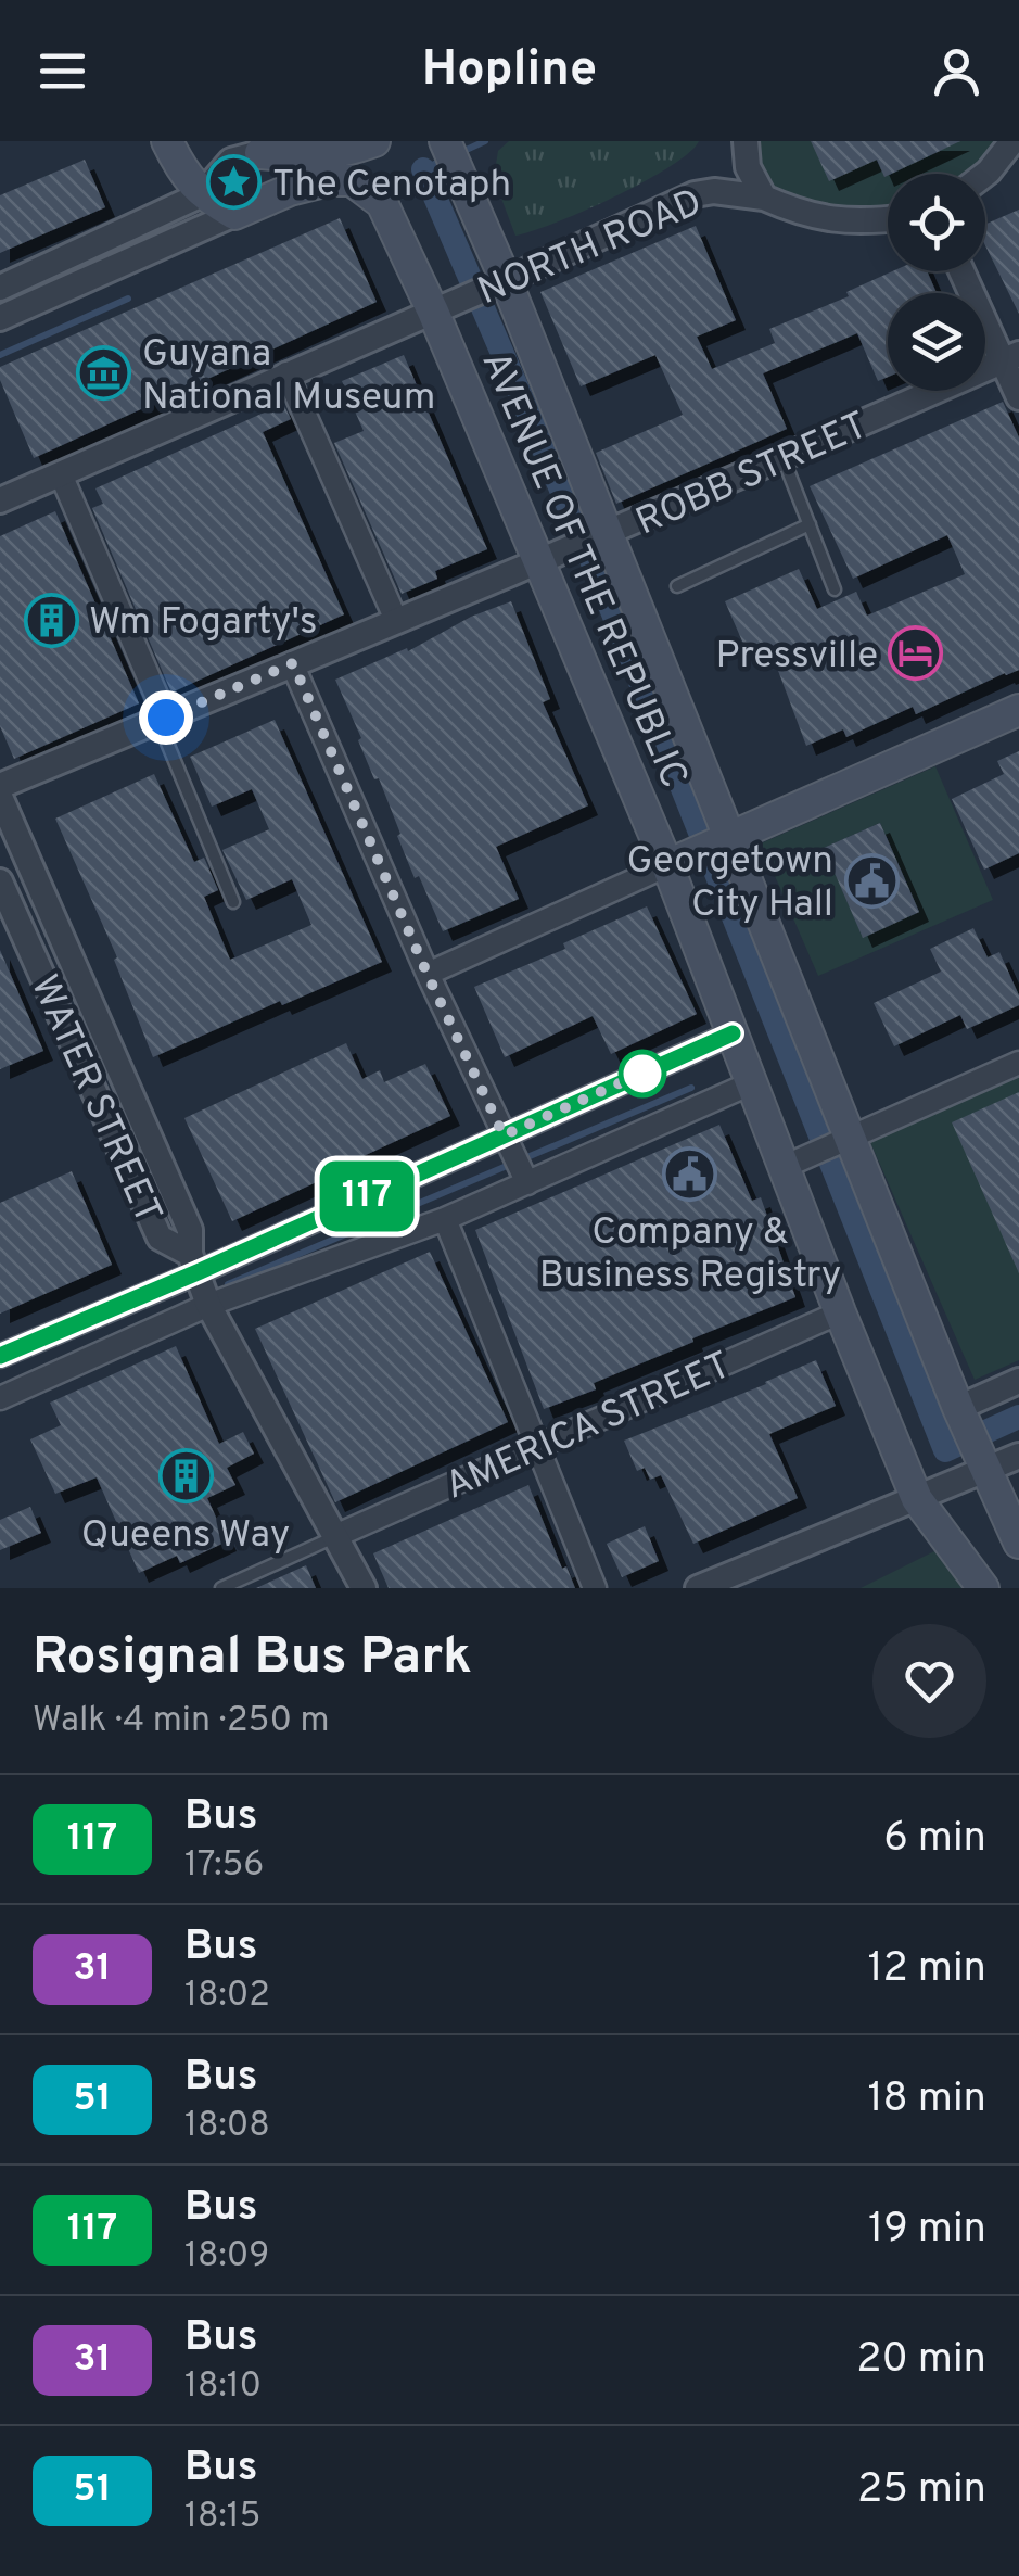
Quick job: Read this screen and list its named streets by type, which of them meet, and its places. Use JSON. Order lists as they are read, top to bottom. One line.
{"streets":{"main road":["AVENUE OF THE REPUBLIC"],"street":["NORTH ROAD","ROBB STREET","WATER STREET","AMERICA STREET"]},"crossings":[["NORTH ROAD","AVENUE OF THE REPUBLIC"],["ROBB STREET","AVENUE OF THE REPUBLIC"],["AVENUE OF THE REPUBLIC","AMERICA STREET"],["WATER STREET","AMERICA STREET"]],"places":{"place":["The Cenotaph"],"museum":["Guyana National Museum"],"building":["Wm Fogarty's","Queens Way"],"hotel":["Pressville"],"public building":["Georgetown City Hall","Company & Business Registry"]},"lines":["bus line 117"],"page":{"header":"Hopline","on_map":"117","heading":["Rosignal Bus Park","Walk · 4 min · 250 m"],"list":[{"mark":"117","name":"Bus","note":"17:56","value":"6 min"},{"mark":"31","name":"Bus","note":"18:02","value":"12 min"},{"mark":"51","name":"Bus","note":"18:08","value":"18 min"},{"mark":"117","name":"Bus","note":"18:09","value":"19 min"},{"mark":"31","name":"Bus","note":"18:10","value":"20 min"},{"mark":"51","name":"Bus","note":"18:15","value":"25 min"}]}}
